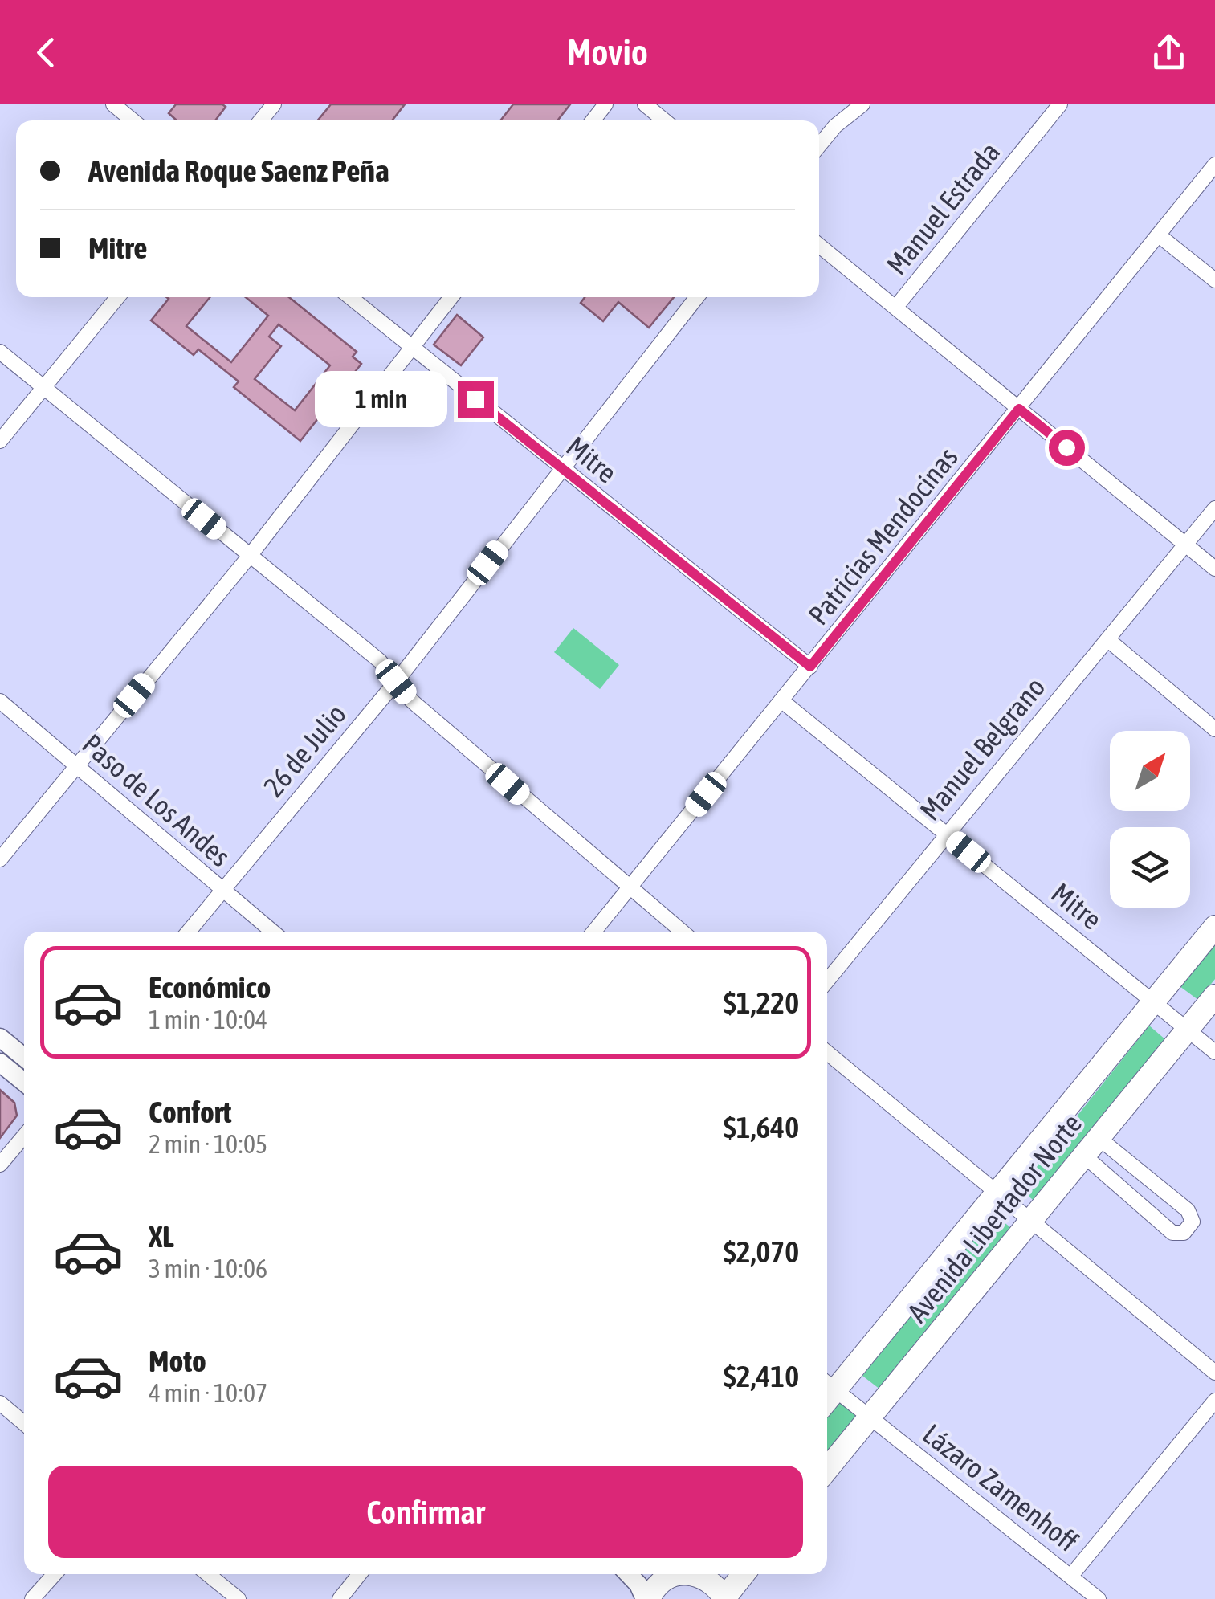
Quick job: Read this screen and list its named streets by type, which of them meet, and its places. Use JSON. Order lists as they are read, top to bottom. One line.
{"streets":{"highway":["Avenida Libertador Norte"],"street":["Manuel Estrada","Mitre","Patricias Mendocinas","Manuel Belgrano","26 de Julio","Paso de Los Andes","Lázaro Zamenhoff"]},"crossings":[["Mitre","Patricias Mendocinas"],["Mitre","Manuel Belgrano"],["Mitre","26 de Julio"],["Mitre","Avenida Libertador Norte"],["26 de Julio","Paso de Los Andes"],["Avenida Libertador Norte","Lázaro Zamenhoff"]],"north":"top right","page":{"header":"Movio","banner":["Avenida Roque Saenz Peña","Mitre"],"bubble":"1 min","list":[{"name":"Económico","note":"1 min · 10:04","value":"$1,220"},{"name":"Confort","note":"2 min · 10:05","value":"$1,640"},{"name":"XL","note":"3 min · 10:06","value":"$2,070"},{"name":"Moto","note":"4 min · 10:07","value":"$2,410"}],"buttons":"Confirmar"}}
